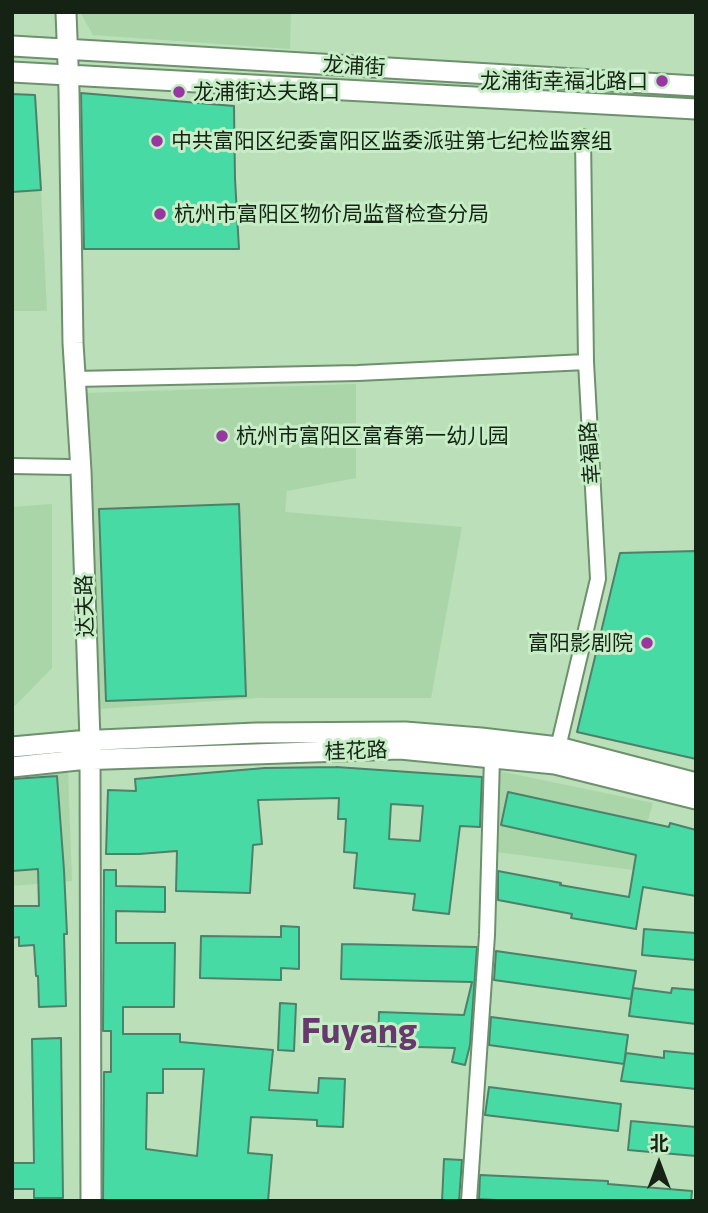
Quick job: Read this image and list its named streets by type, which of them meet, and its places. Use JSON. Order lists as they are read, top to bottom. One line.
{"streets":{"main road":["龙浦街","达夫路","桂花路"],"street":["幸福路"]},"crossings":[["龙浦街","达夫路"],["幸福路","桂花路"],["达夫路","桂花路"]],"districts":["Fuyang"],"places":["龙浦街幸福北路口","龙浦街达夫路口","中共富阳区纪委富阳区监委派驻第七纪检监察组","杭州市富阳区物价局监督检查分局","杭州市富阳区富春第一幼儿园","富阳影剧院"],"north":"top"}
